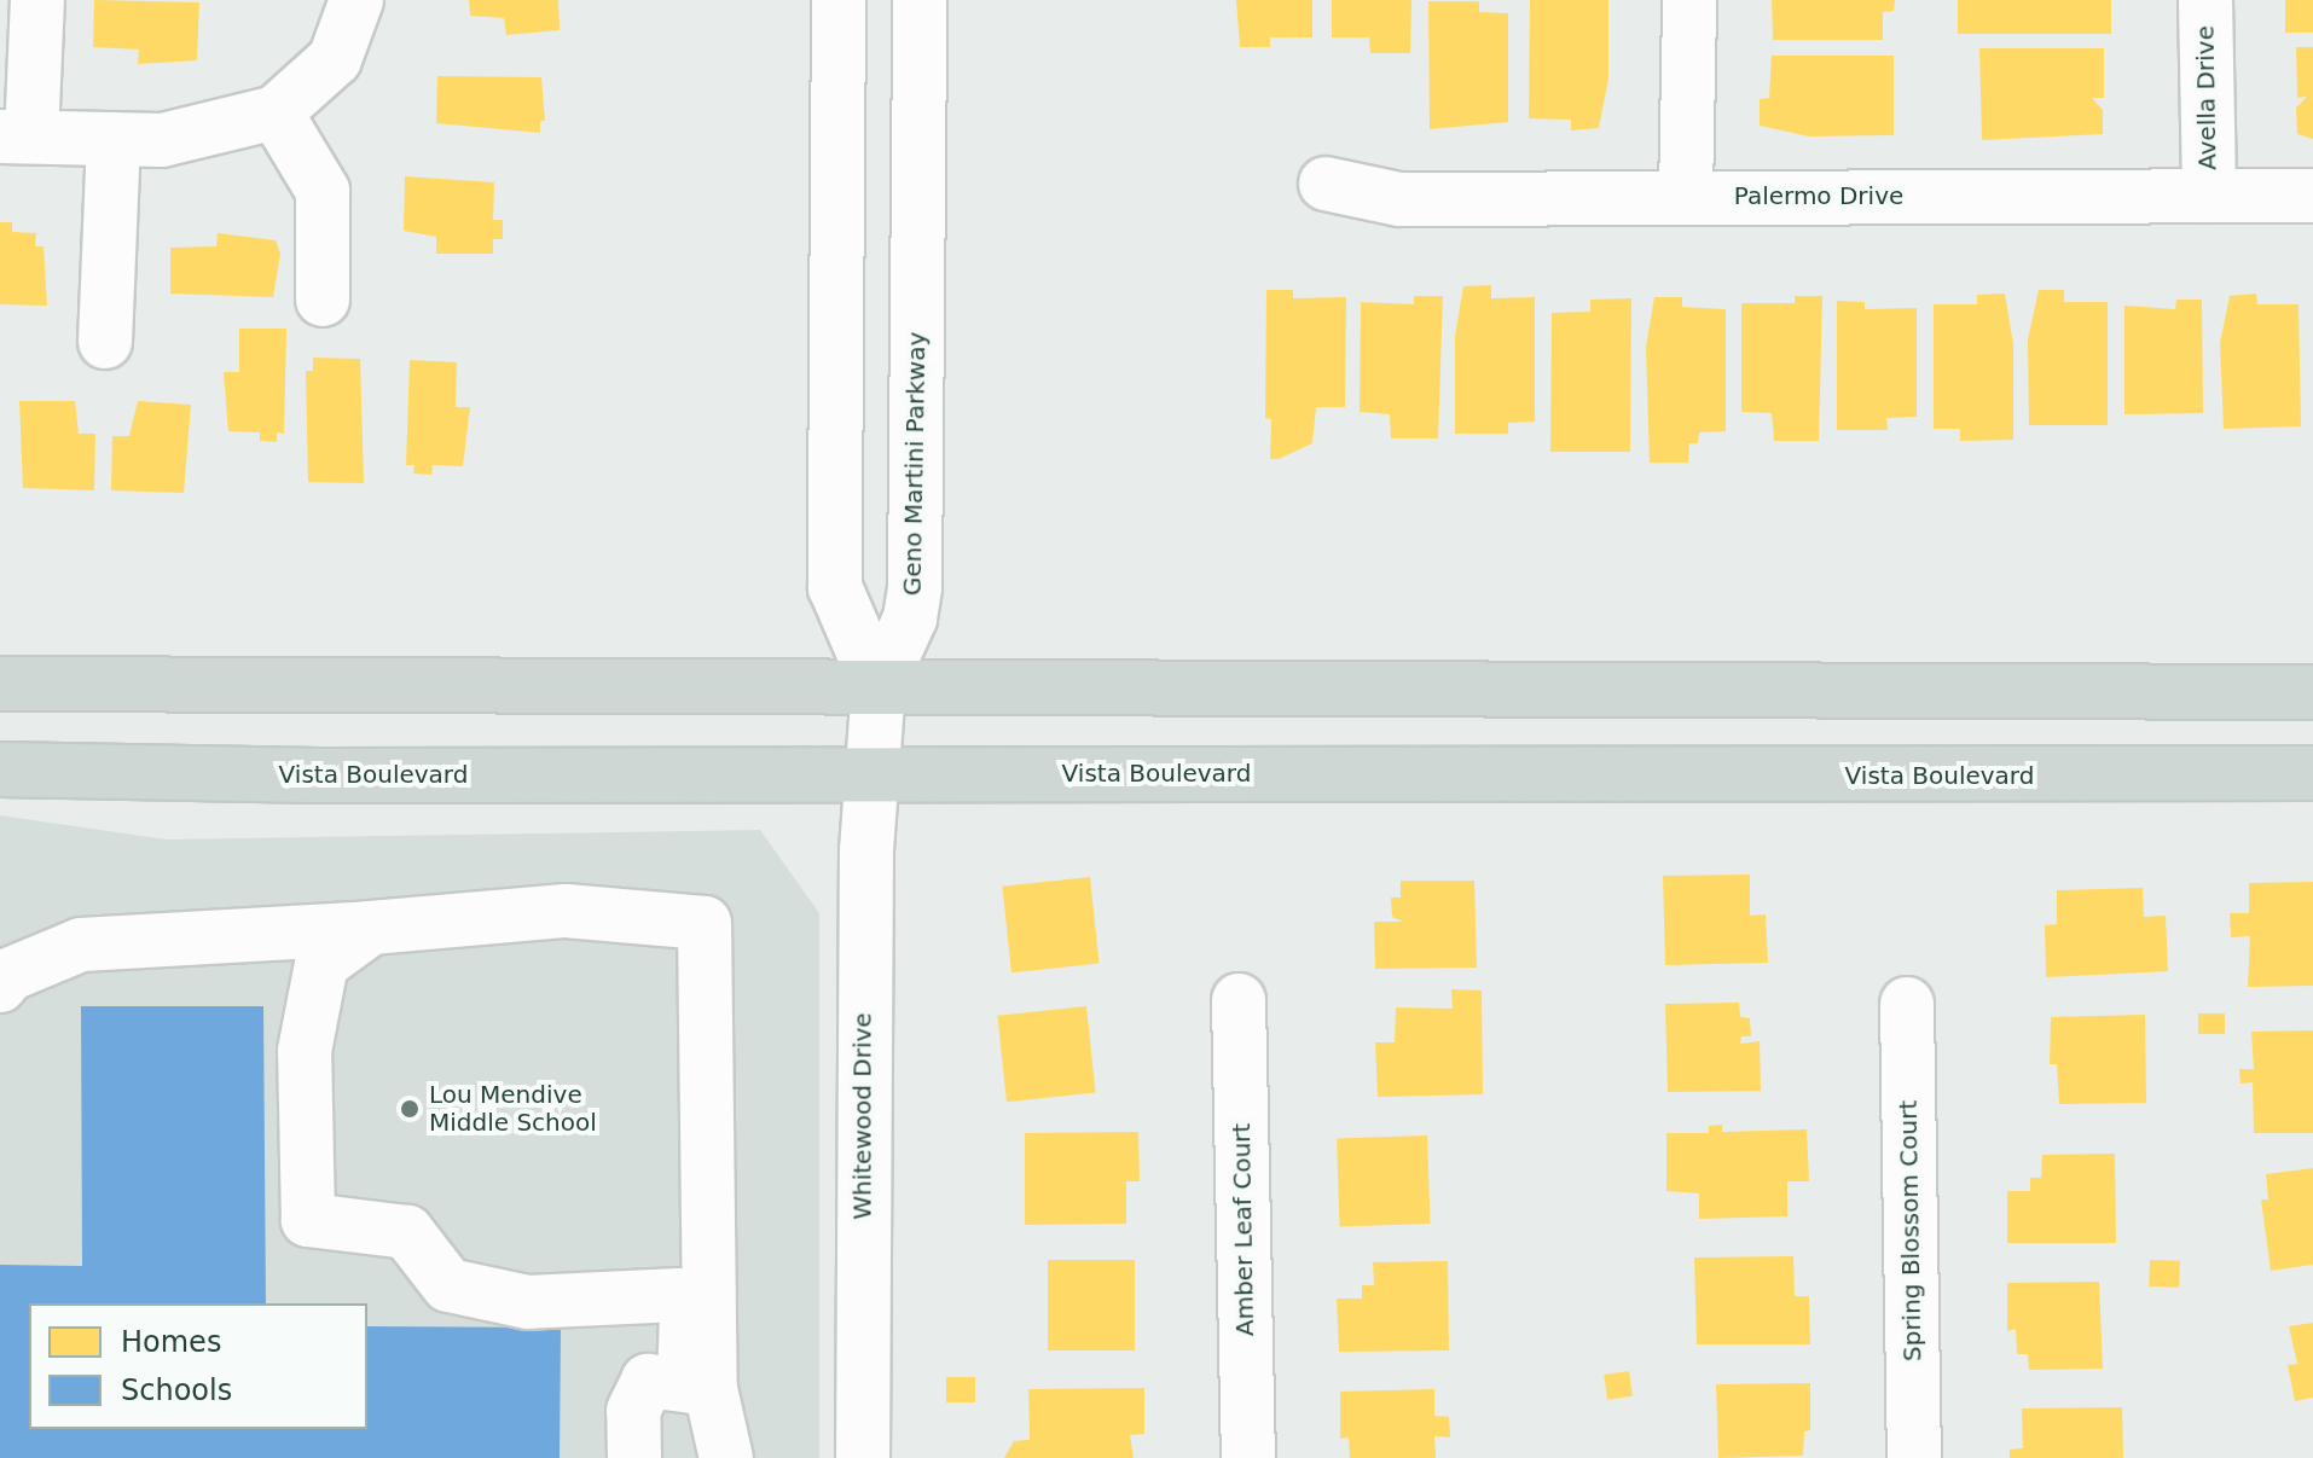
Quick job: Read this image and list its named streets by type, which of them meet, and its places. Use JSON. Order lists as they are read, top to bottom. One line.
{"streets":{"main road":["Vista Boulevard"],"street":["Avella Drive","Palermo Drive","Geno Martini Parkway","Whitewood Drive","Amber Leaf Court","Spring Blossom Court"]},"crossings":[["Avella Drive","Palermo Drive"],["Geno Martini Parkway","Whitewood Drive"],["Vista Boulevard","Whitewood Drive"]],"places":["Lou Mendive Middle School"],"legend":["Homes","Schools"]}
